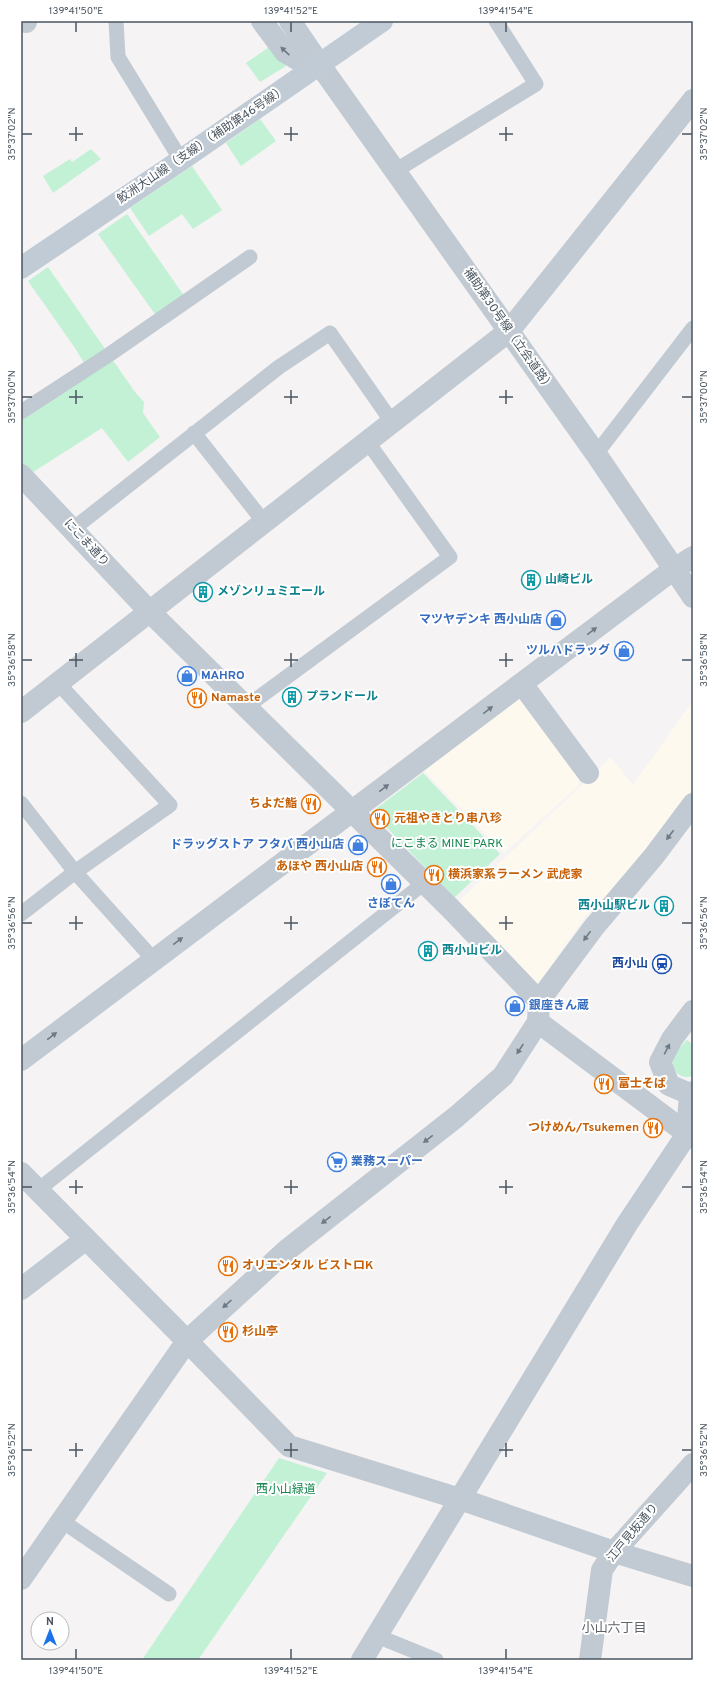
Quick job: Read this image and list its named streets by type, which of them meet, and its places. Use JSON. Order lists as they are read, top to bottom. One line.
{"streets":{"main road":["鮫洲大山線（支線）（補助第46号線）"],"street":["補助第30号線（立会道路）","にこま通り","江戸見坂通り"]},"crossings":[["鮫洲大山線（支線）（補助第46号線）","補助第30号線（立会道路）"]],"districts":["小山六丁目"],"parks":["にこまる MINE PARK","西小山緑道"],"places":{"building":["山崎ビル","メゾンリュミエール","プランドール","西小山駅ビル","西小山ビル"],"shop":["マツヤデンキ 西小山店","ツルハドラッグ","MAHRO","ドラッグストア フタバ 西小山店","さぼてん","銀座きん蔵"],"restaurant":["Namaste","ちよだ鮨","元祖やきとり串八珍","あほや 西小山店","横浜家系ラーメン 武虎家","富士そば","つけめん/Tsukemen","オリエンタル ビストロK","杉山亭"],"station":["西小山"],"supermarket":["業務スーパー"]},"north":"top","coordinates":["139°41'50\"E","139°41'52\"E","139°41'54\"E","35°37'02\"N","35°37'00\"N","35°36'58\"N","35°36'56\"N","35°36'54\"N","35°36'52\"N"]}
